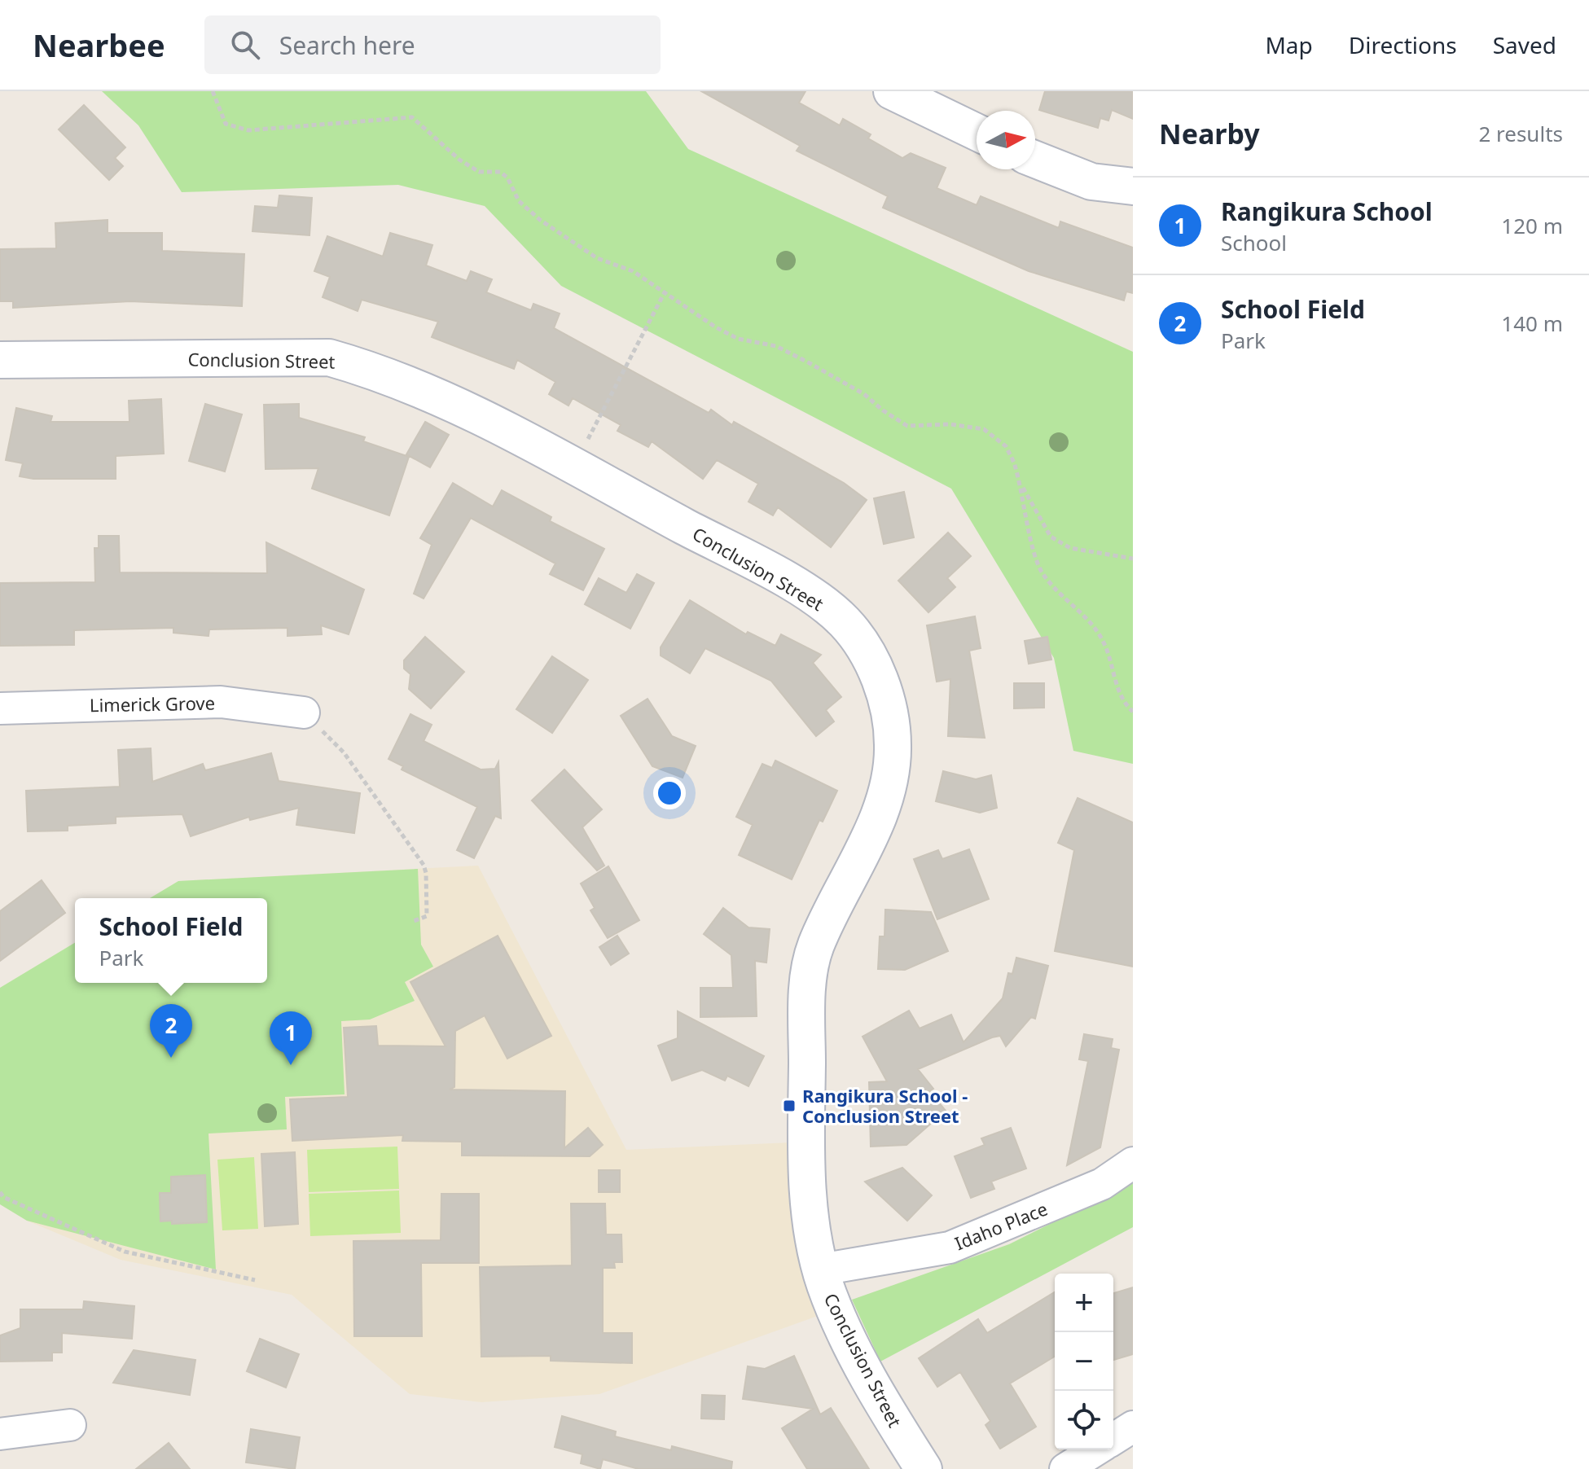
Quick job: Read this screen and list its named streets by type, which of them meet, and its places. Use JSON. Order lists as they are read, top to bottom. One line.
{"streets":{"street":["Conclusion Street","Limerick Grove","Idaho Place"]},"crossings":[["Conclusion Street","Idaho Place"]],"places":{"transit":["Rangikura School - Conclusion Street"]},"north":"right","page":{"header":"Nearbee","search":"Search here","nav":["Map","Directions","Saved"],"heading":["Nearby","2 results"],"list":[{"mark":"1","name":"Rangikura School","note":"School","value":"120 m"},{"mark":"2","name":"School Field","note":"Park","value":"140 m"}],"popup":["School Field","Park"],"pins":["2","1"],"map_buttons":["+","−"]}}
